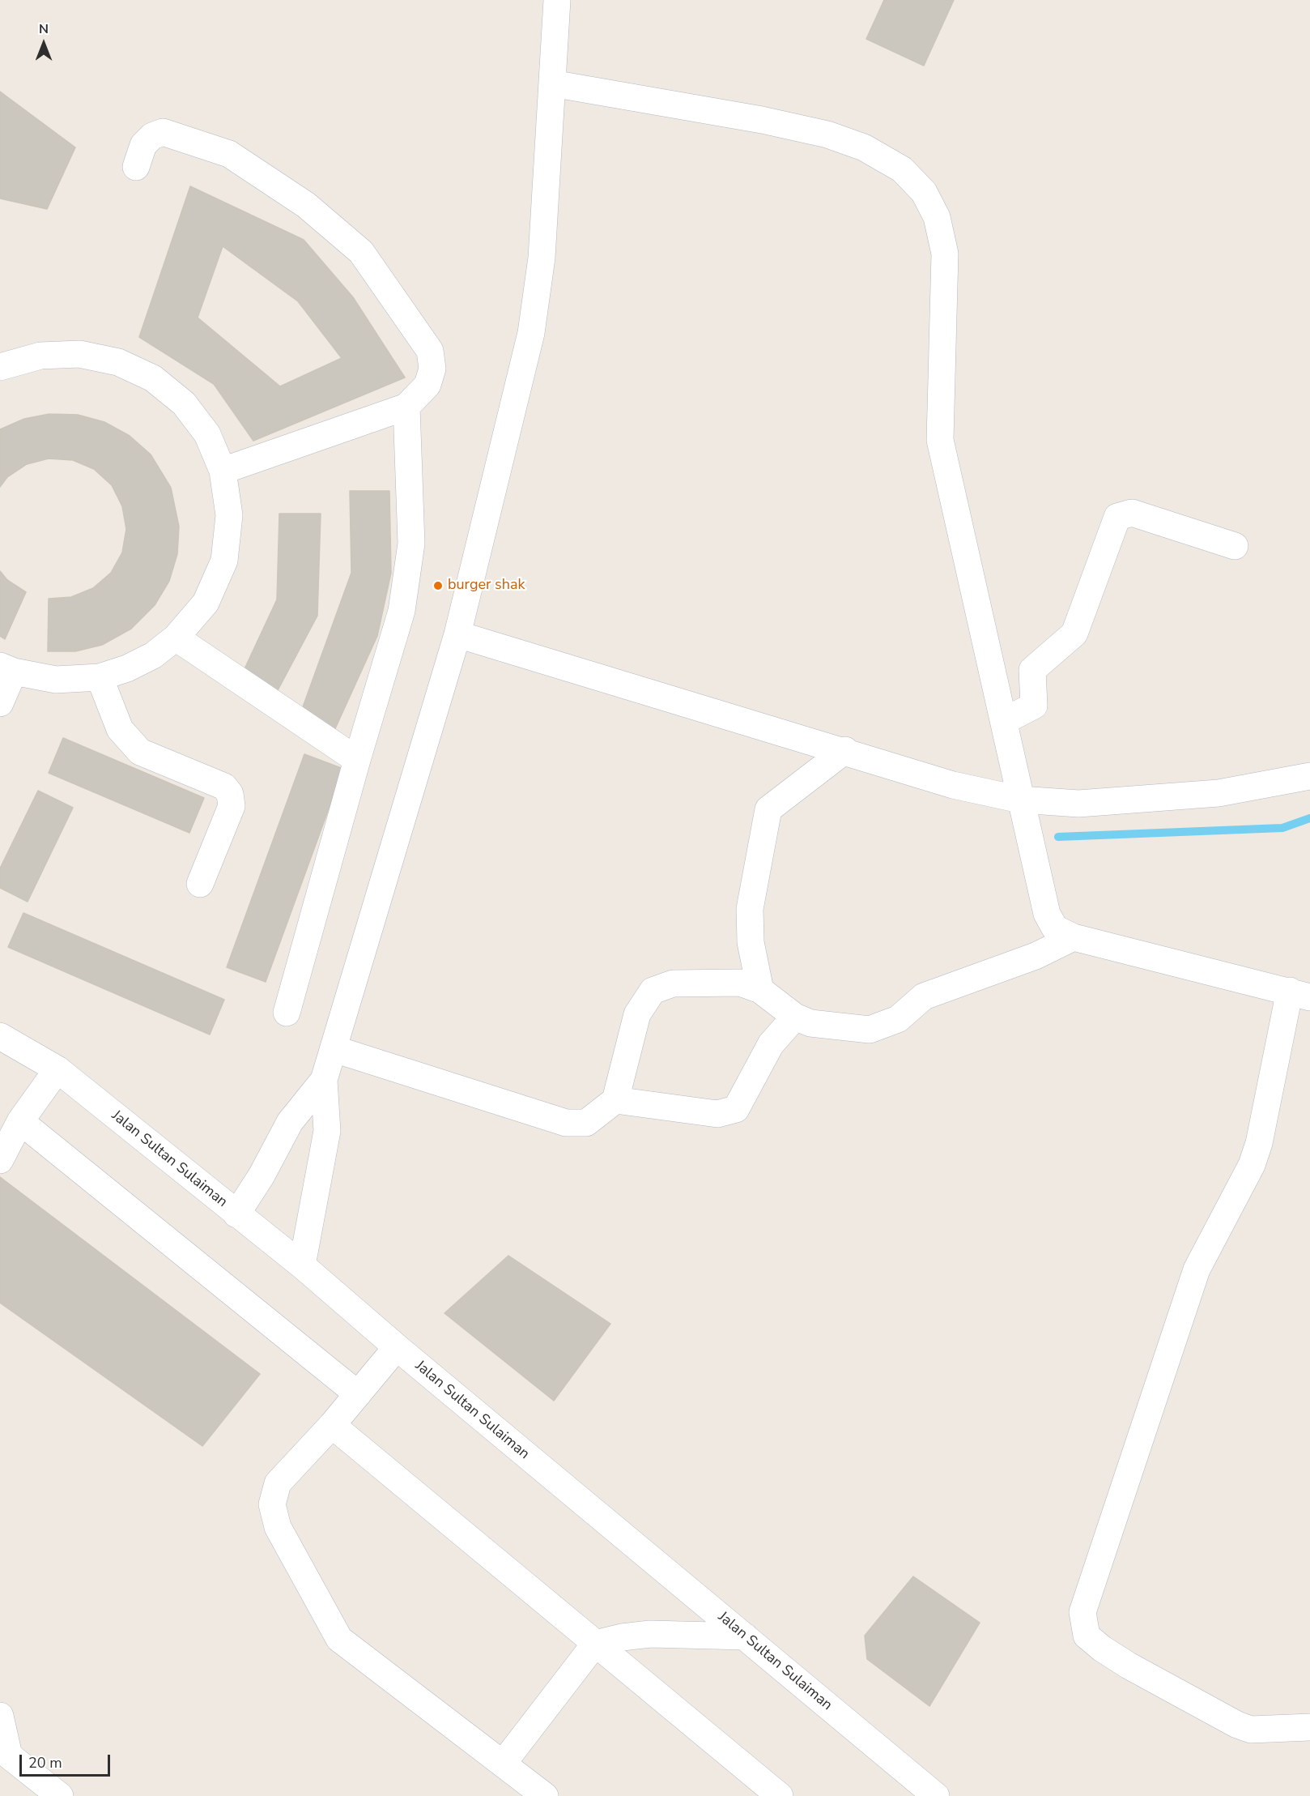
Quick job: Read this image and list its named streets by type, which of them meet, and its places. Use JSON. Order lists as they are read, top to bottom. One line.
{"streets":{"street":["Jalan Sultan Sulaiman"]},"places":["burger shak"],"scale_bar":"20 m","north":"top"}
